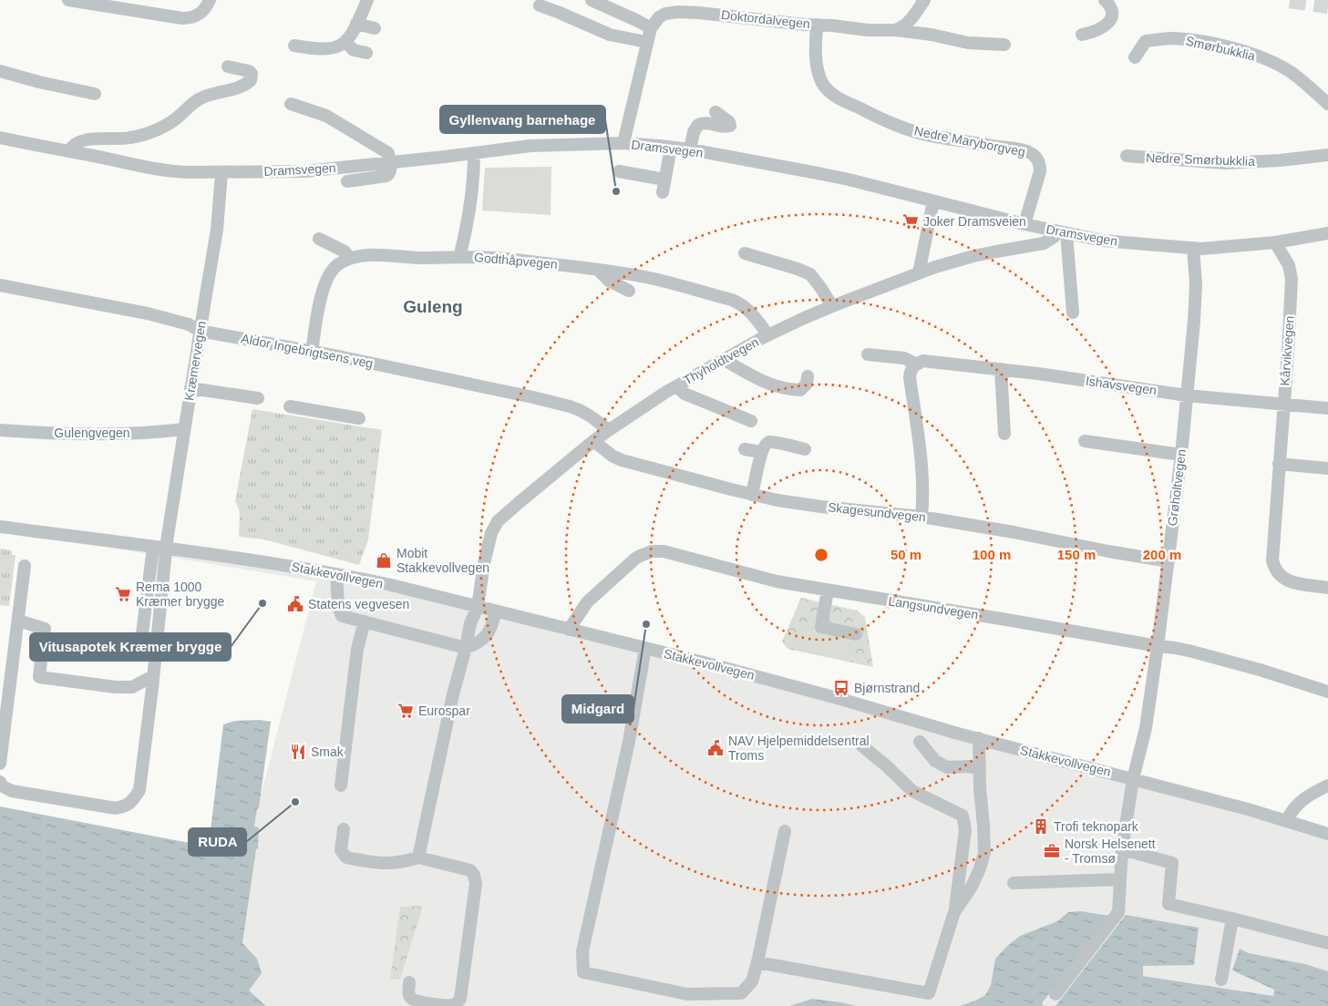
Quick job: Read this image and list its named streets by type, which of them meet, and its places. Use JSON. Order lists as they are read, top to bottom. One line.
{"streets":{"street":["Doktordalvegen","Smørbukklia","Nedre Maryborgveg","Dramsvegen","Nedre Smørbukklia","Godthåpvegen","Aldor Ingebrigtsens veg","Kårvikvegen","Kræmervegen","Thyholdtvegen","Ishavsvegen","Gulengvegen","Grøholtvegen","Skagesundvegen","Stakkevollvegen","Langsundvegen"]},"crossings":[["Doktordalvegen","Nedre Maryborgveg"],["Nedre Maryborgveg","Dramsvegen"],["Dramsvegen","Kårvikvegen"],["Dramsvegen","Kræmervegen"],["Dramsvegen","Thyholdtvegen"],["Dramsvegen","Grøholtvegen"],["Godthåpvegen","Aldor Ingebrigtsens veg"],["Godthåpvegen","Thyholdtvegen"],["Aldor Ingebrigtsens veg","Kræmervegen"],["Aldor Ingebrigtsens veg","Thyholdtvegen"],["Kårvikvegen","Ishavsvegen"],["Kræmervegen","Gulengvegen"],["Kræmervegen","Stakkevollvegen"],["Thyholdtvegen","Skagesundvegen"],["Thyholdtvegen","Stakkevollvegen"],["Ishavsvegen","Grøholtvegen"],["Grøholtvegen","Skagesundvegen"],["Grøholtvegen","Stakkevollvegen"],["Grøholtvegen","Langsundvegen"],["Stakkevollvegen","Langsundvegen"]],"districts":["Guleng"],"places":{"other":["Gyllenvang barnehage","Vitusapotek Kræmer brygge","Midgard","RUDA"],"supermarket":["Joker Dramsveien","Rema 1000 Kræmer brygge","Eurospar"],"shop":["Mobit Stakkevollvegen"],"public building":["Statens vegvesen","NAV Hjelpemiddelsentral Troms"],"bus stop":["Bjørnstrand"],"restaurant":["Smak"],"building":["Trofi teknopark"],"office":["Norsk Helsenett - Tromsø"]},"rings":["50 m","100 m","150 m","200 m"]}
